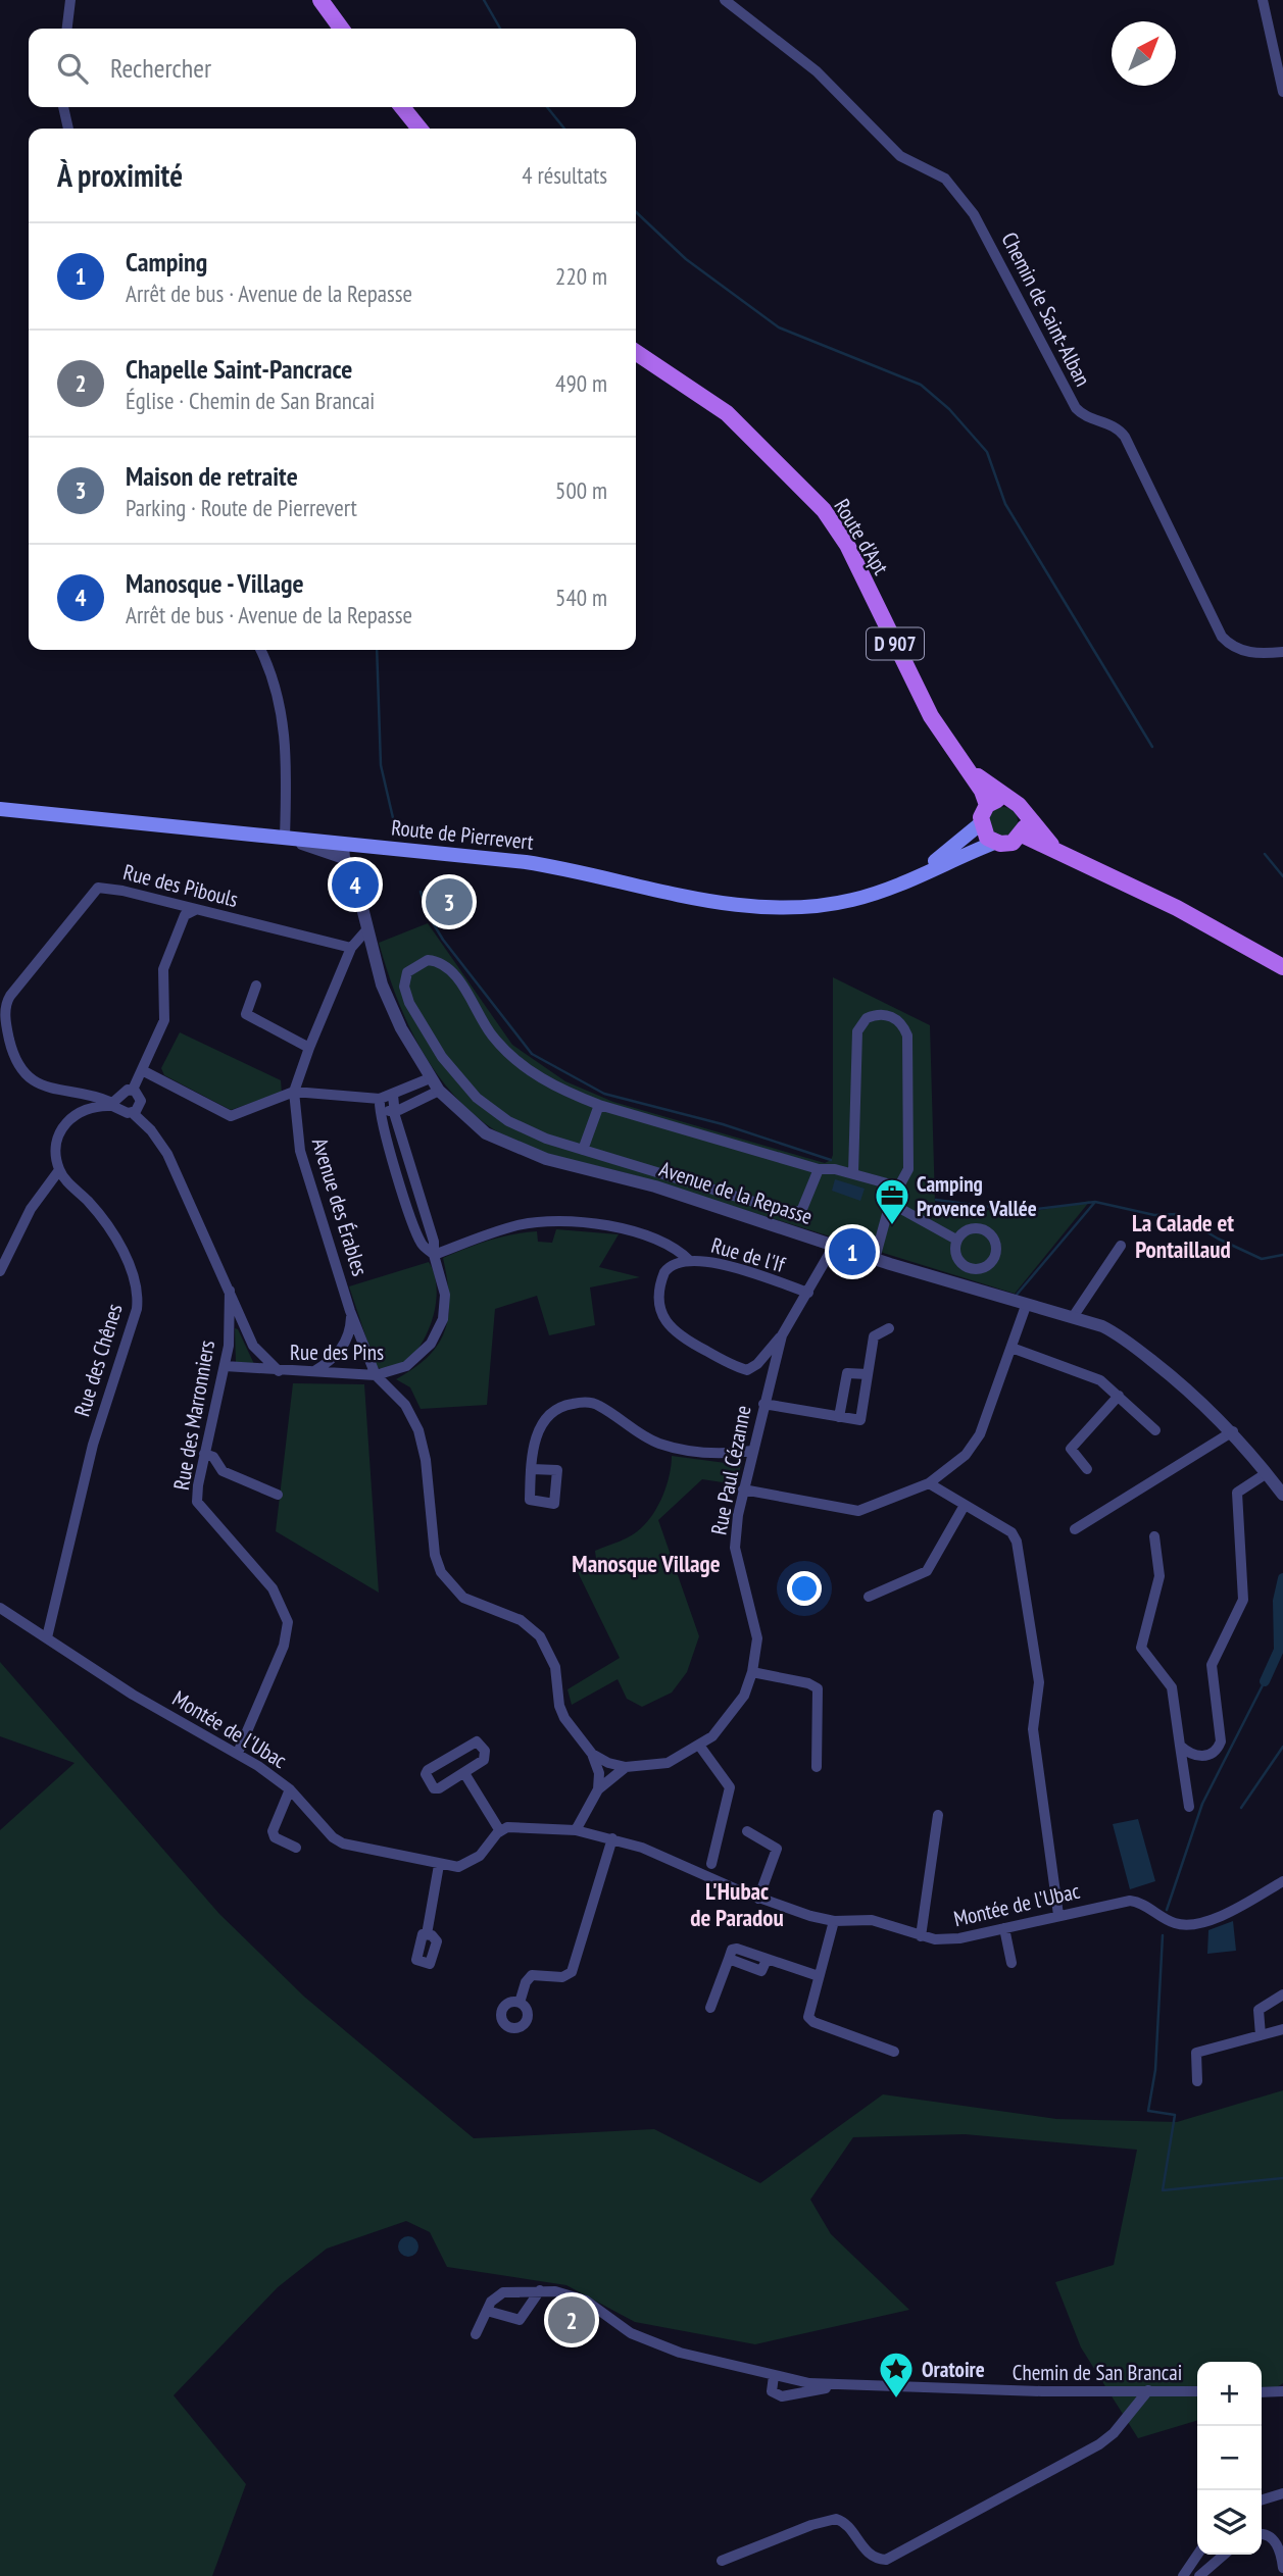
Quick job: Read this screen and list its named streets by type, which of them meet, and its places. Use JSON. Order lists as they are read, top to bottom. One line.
{"streets":{"main road":["Route d'Apt","D 907","Route de Pierrevert"],"street":["Chemin de Saint-Alban","Rue des Pibouls","Avenue de la Repasse","Avenue des Érables","Rue de l'If","Rue des Pins","Rue des Chênes","Rue des Marronniers","Rue Paul Cézanne","Montée de l'Ubac","Chemin de San Brancai"]},"crossings":[["Route d'Apt","Route de Pierrevert"],["Route de Pierrevert","Avenue de la Repasse"],["Rue des Pibouls","Avenue des Érables"],["Avenue de la Repasse","Avenue des Érables"],["Avenue de la Repasse","Rue Paul Cézanne"],["Avenue des Érables","Rue des Pins"],["Rue de l'If","Rue Paul Cézanne"],["Rue des Pins","Rue des Marronniers"],["Rue des Chênes","Montée de l'Ubac"],["Rue des Marronniers","Montée de l'Ubac"]],"districts":["La Calade et Pontaillaud","Manosque Village","L'Hubac de Paradou"],"places":{"office":["Camping Provence Vallée"],"place":["Oratoire"]},"north":"top right","page":{"search":"Rechercher","heading":["À proximité","4 résultats"],"list":[{"mark":"1","name":"Camping","note":"Arrêt de bus · Avenue de la Repasse","value":"220 m"},{"mark":"2","name":"Chapelle Saint-Pancrace","note":"Église · Chemin de San Brancai","value":"490 m"},{"mark":"3","name":"Maison de retraite","note":"Parking · Route de Pierrevert","value":"500 m"},{"mark":"4","name":"Manosque - Village","note":"Arrêt de bus · Avenue de la Repasse","value":"540 m"}],"pins":["4","3","1","2"],"map_buttons":["+","−"]}}
